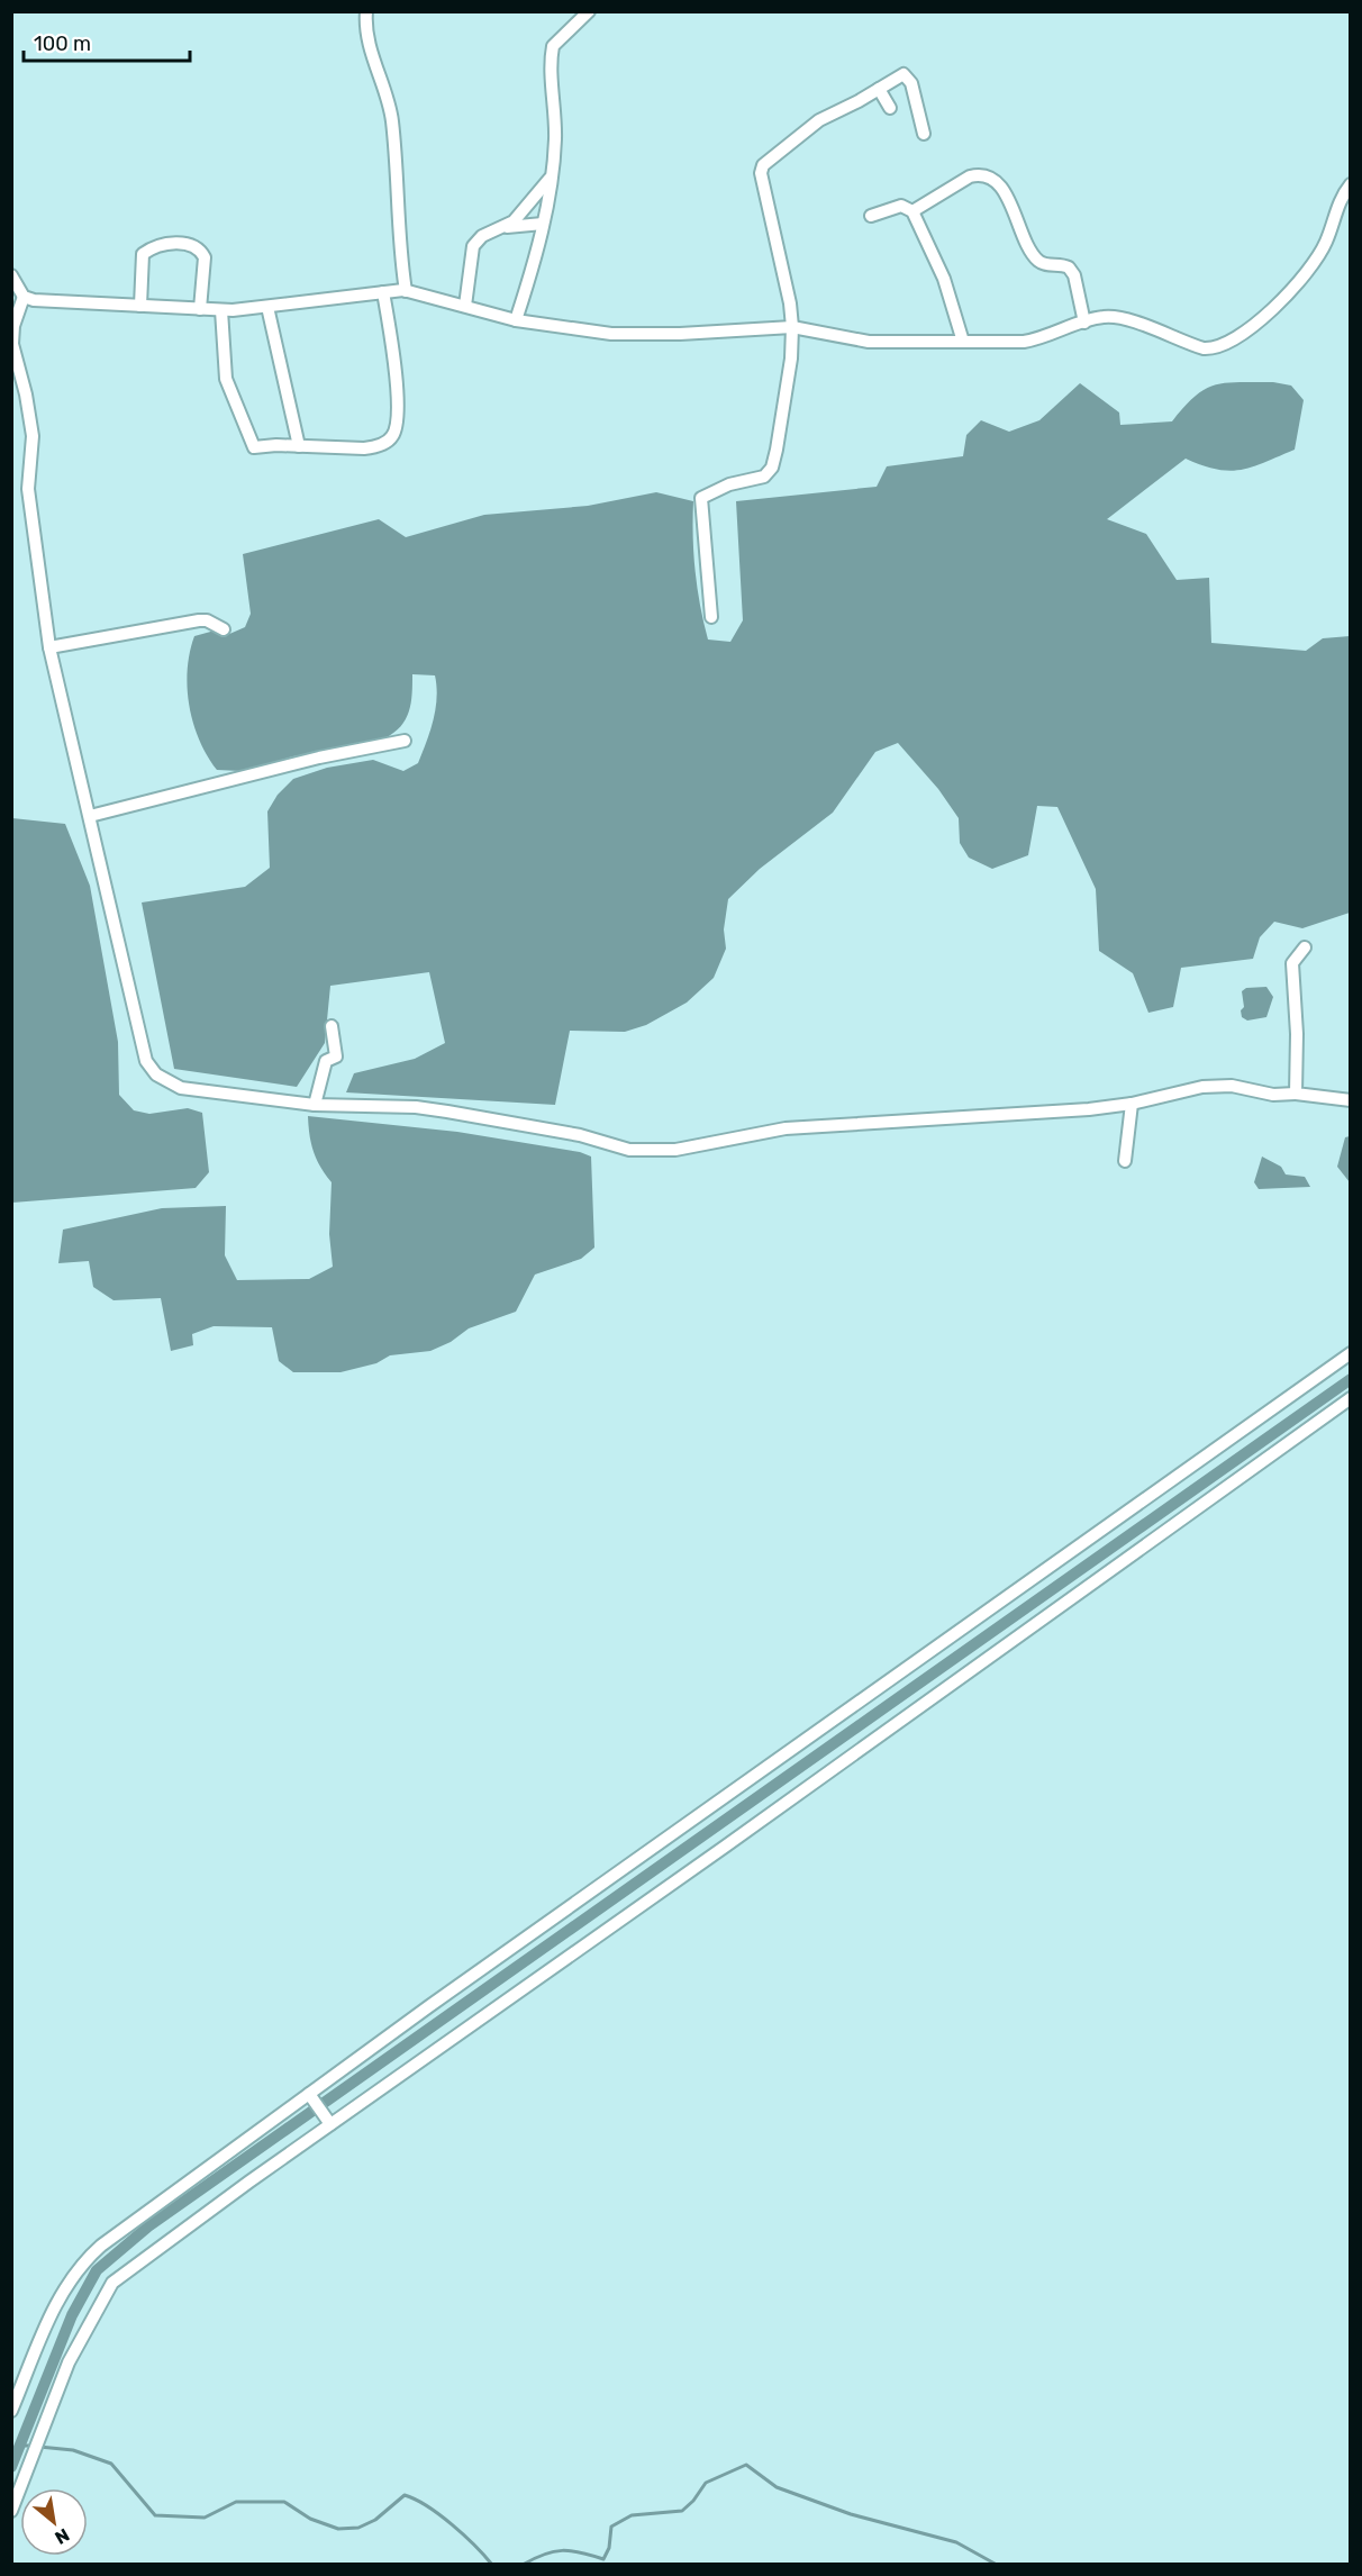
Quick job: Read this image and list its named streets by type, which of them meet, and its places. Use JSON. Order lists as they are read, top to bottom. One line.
{"scale_bar":"100 m","north":"bottom right"}
